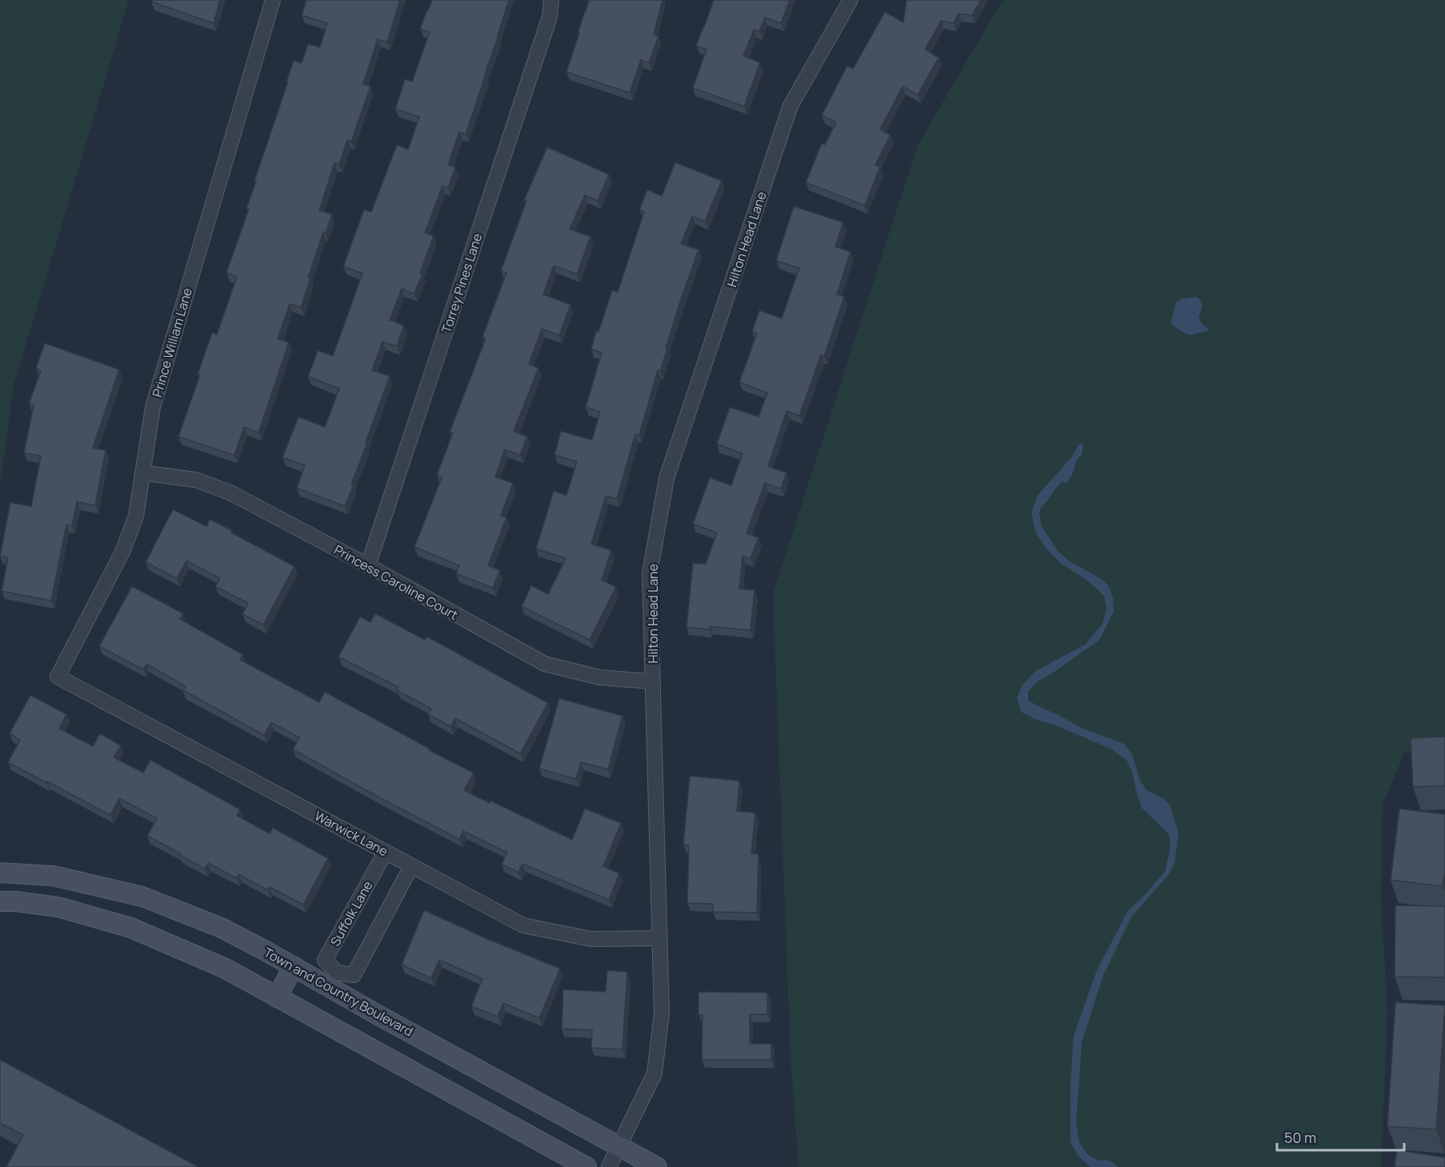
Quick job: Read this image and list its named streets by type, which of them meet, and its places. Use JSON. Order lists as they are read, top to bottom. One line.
{"streets":{"main road":["Town and Country Boulevard"],"street":["Hilton Head Lane","Torrey Pines Lane","Prince William Lane","Princess Caroline Court","Warwick Lane","Suffolk Lane"]},"crossings":[["Hilton Head Lane","Princess Caroline Court"],["Hilton Head Lane","Warwick Lane"],["Hilton Head Lane","Town and Country Boulevard"],["Torrey Pines Lane","Princess Caroline Court"],["Prince William Lane","Princess Caroline Court"],["Prince William Lane","Warwick Lane"],["Warwick Lane","Suffolk Lane"],["Suffolk Lane","Town and Country Boulevard"]],"scale_bar":"50 m"}
